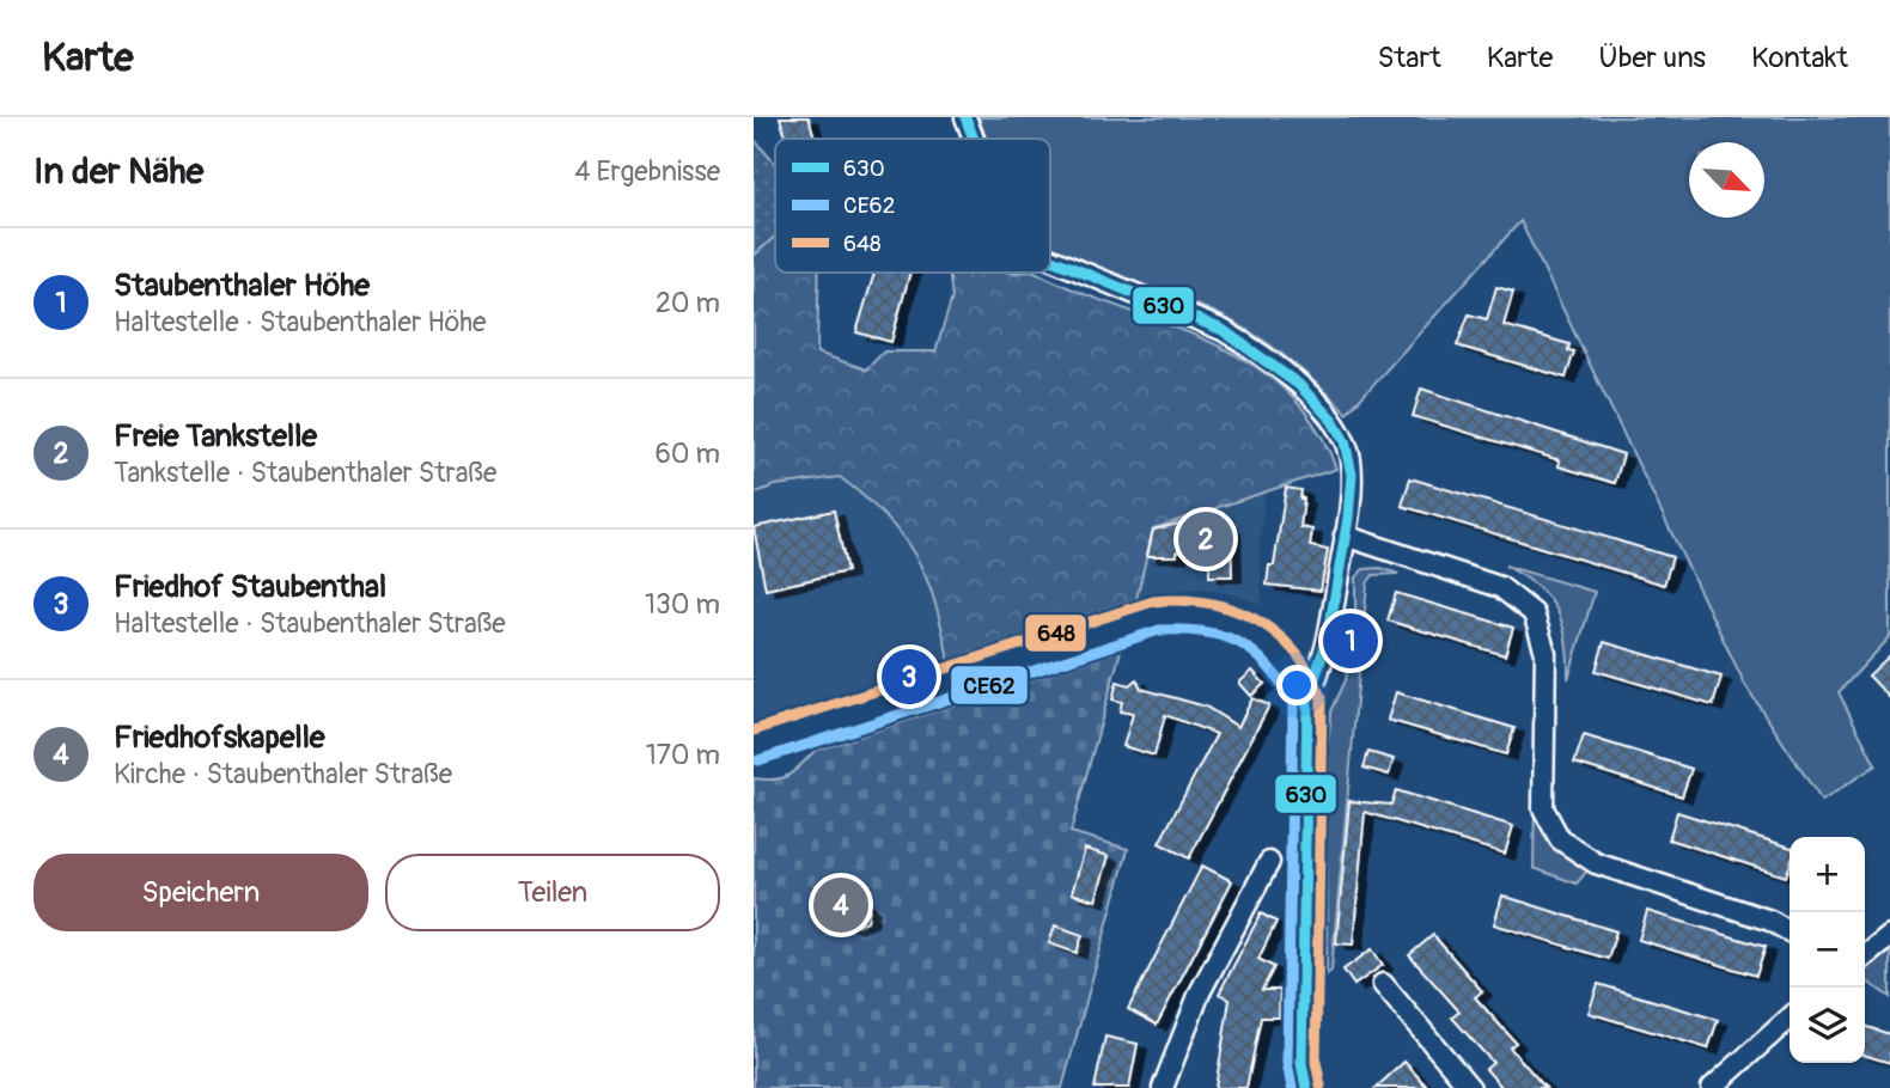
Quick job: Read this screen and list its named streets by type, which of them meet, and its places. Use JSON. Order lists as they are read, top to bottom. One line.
{"lines":["transit line 630","transit line 648","transit line CE62"],"legend":["630","CE62","648"],"north":"bottom right","page":{"header":"Karte","nav":["Start","Karte","Über uns","Kontakt"],"heading":["In der Nähe","4 Ergebnisse"],"list":[{"mark":"1","name":"Staubenthaler Höhe","note":"Haltestelle · Staubenthaler Höhe","value":"20 m"},{"mark":"2","name":"Freie Tankstelle","note":"Tankstelle · Staubenthaler Straße","value":"60 m"},{"mark":"3","name":"Friedhof Staubenthal","note":"Haltestelle · Staubenthaler Straße","value":"130 m"},{"mark":"4","name":"Friedhofskapelle","note":"Kirche · Staubenthaler Straße","value":"170 m"}],"pins":["2","1","3","4"],"buttons":["Speichern","Teilen"],"map_buttons":["+","−"]}}
